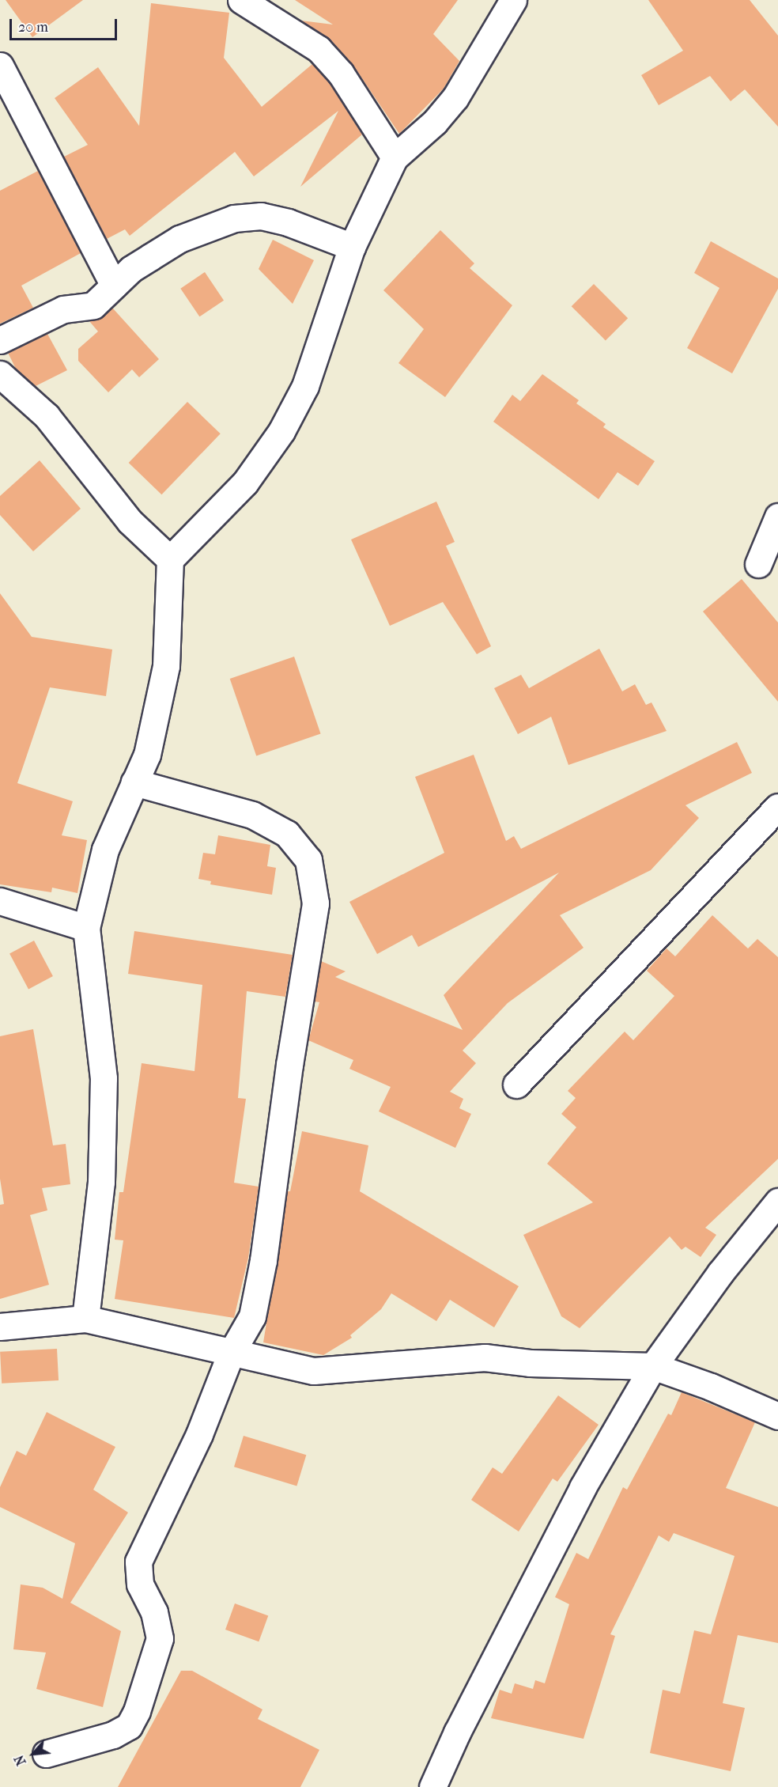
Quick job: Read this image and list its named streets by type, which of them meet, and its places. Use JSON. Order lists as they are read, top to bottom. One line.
{"scale_bar":"20 m","north":"bottom left"}
